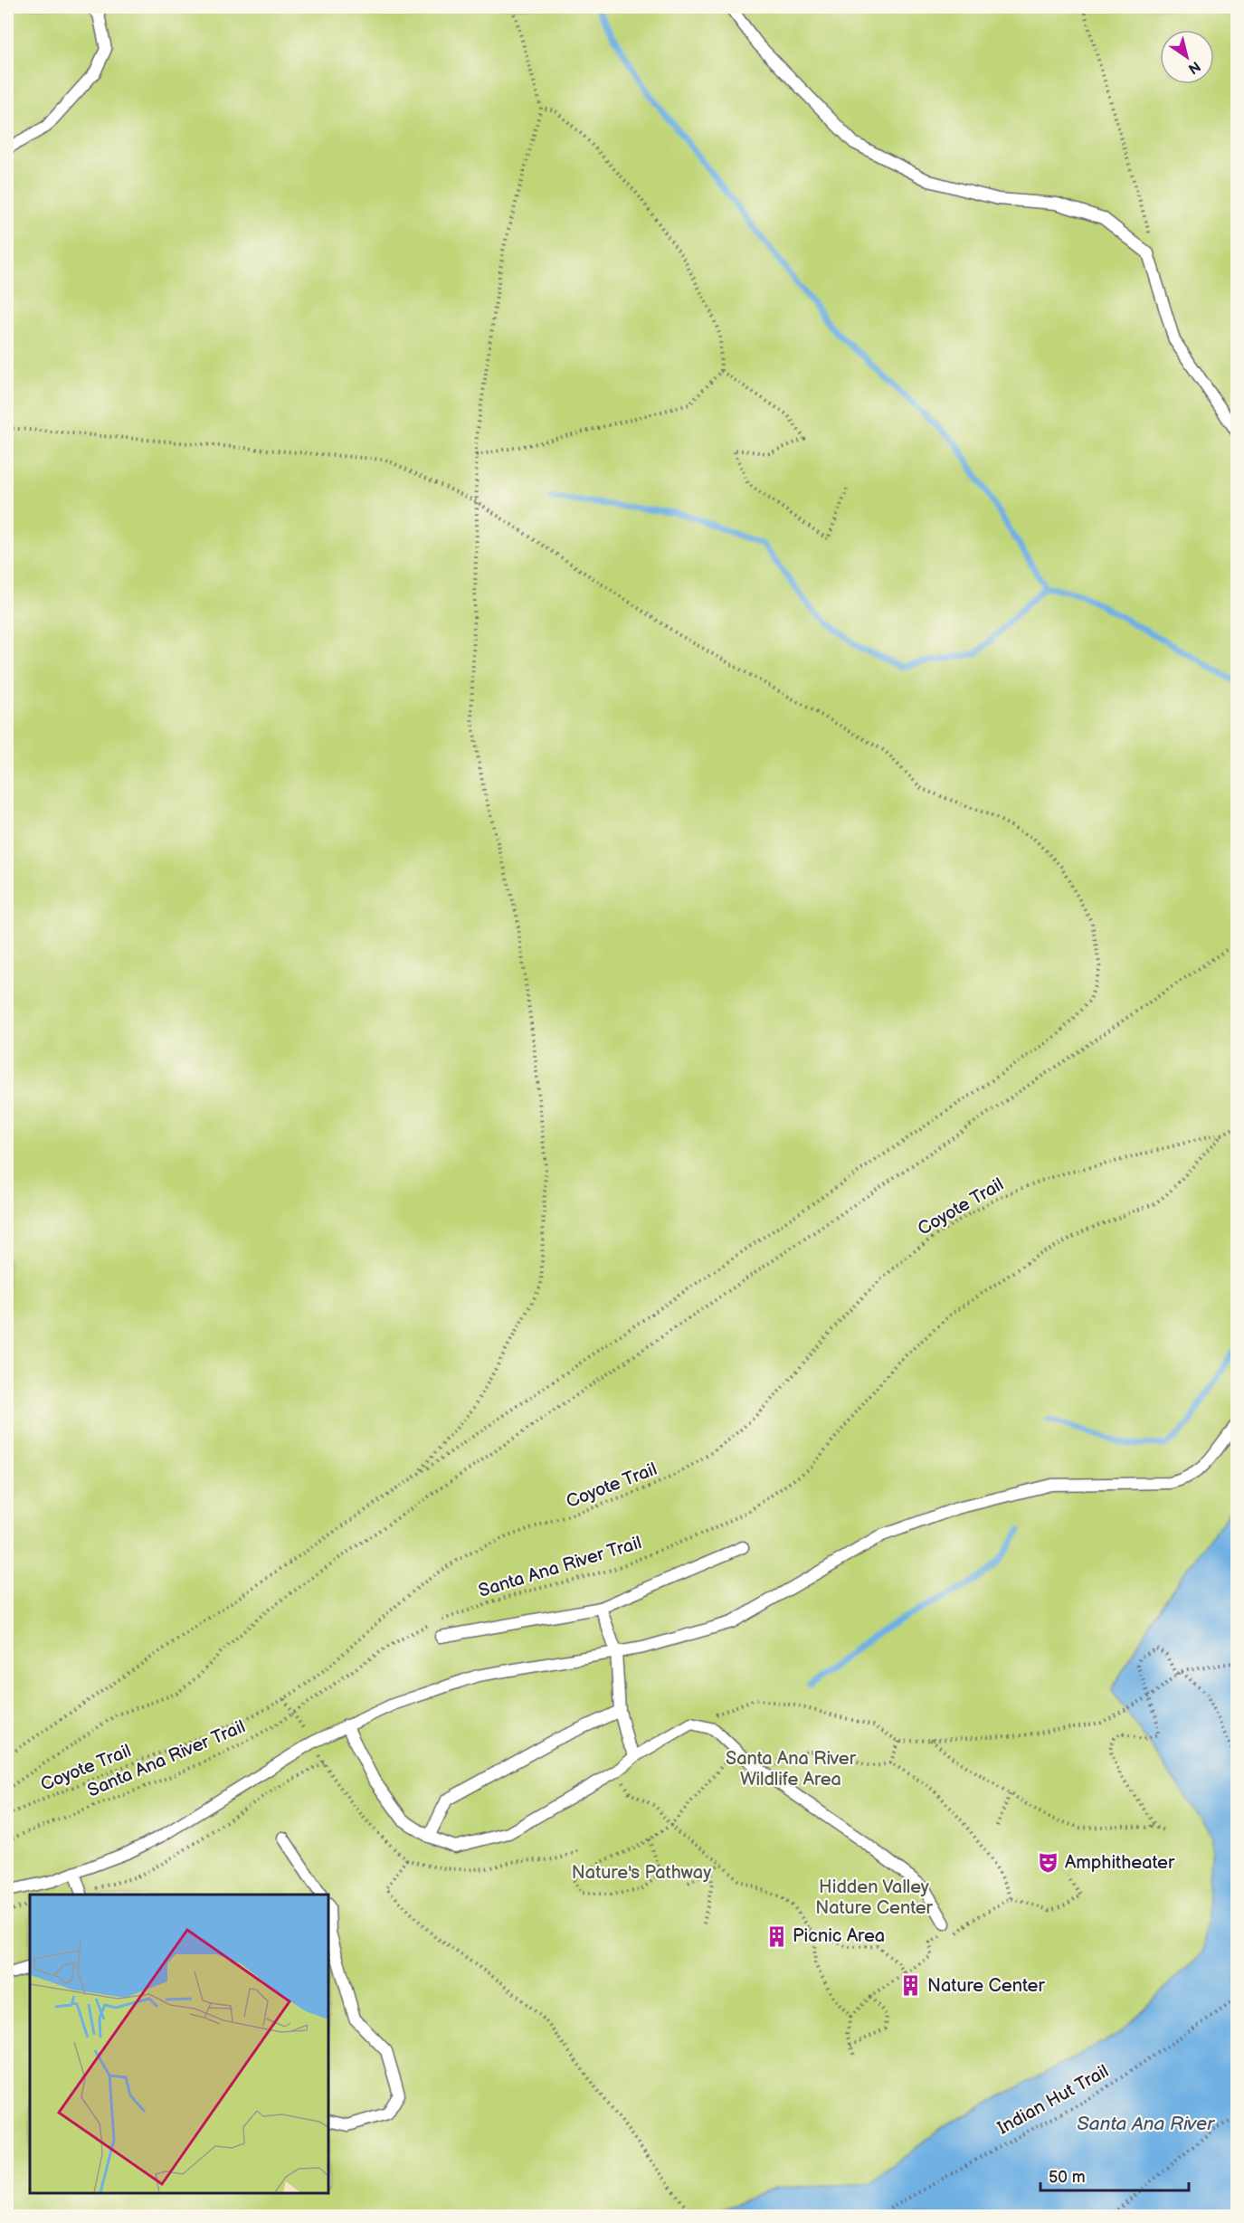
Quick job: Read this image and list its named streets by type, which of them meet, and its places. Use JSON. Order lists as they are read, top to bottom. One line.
{"streets":{"path":["Coyote Trail","Santa Ana River Trail","Indian Hut Trail"]},"crossings":[["Coyote Trail","Santa Ana River Trail"]],"water":["Santa Ana River"],"parks":["Santa Ana River Wildlife Area","Nature's Pathway","Hidden Valley Nature Center"],"places":{"theatre":["Amphitheater"],"building":["Picnic Area","Nature Center"]},"scale_bar":"50 m","north":"bottom right"}
